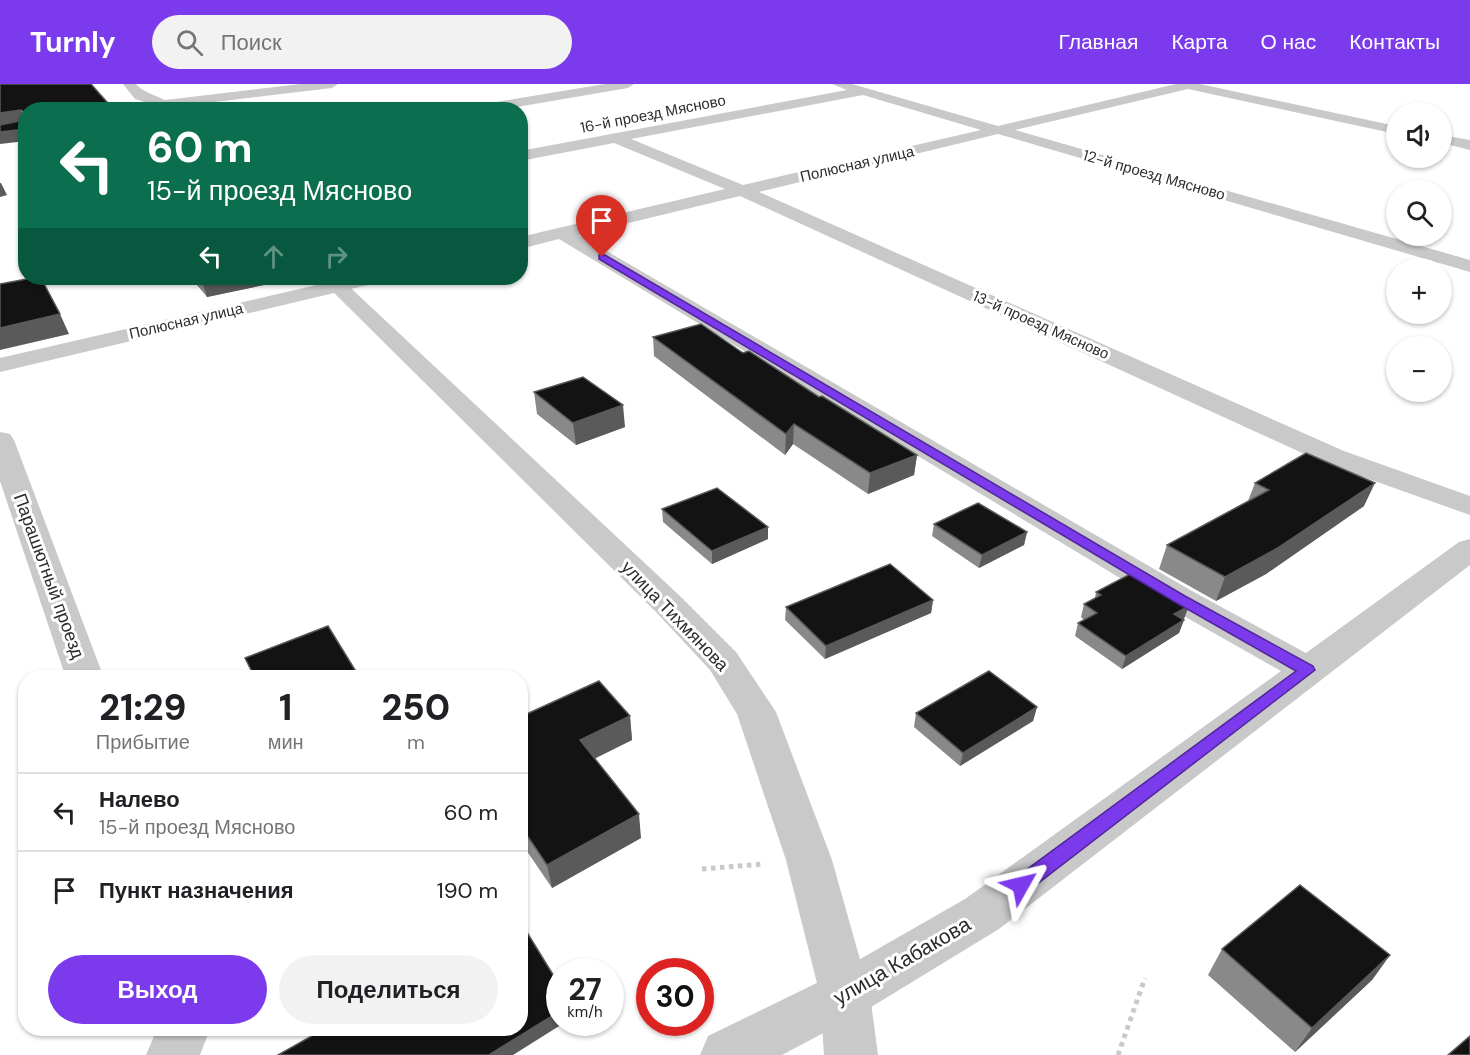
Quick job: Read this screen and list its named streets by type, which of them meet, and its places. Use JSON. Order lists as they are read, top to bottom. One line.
{"streets":{"street":["16-й проезд Мясново","Полюсная улица","12-й проезд Мясново","13-й проезд Мясново","Парашютный проезд","улица Тихмянова","улица Кабакова"]},"crossings":[["16-й проезд Мясново","12-й проезд Мясново"],["16-й проезд Мясново","13-й проезд Мясново"],["Полюсная улица","12-й проезд Мясново"],["Полюсная улица","13-й проезд Мясново"],["улица Тихмянова","улица Кабакова"]],"page":{"header":"Turnly","search":"Поиск","nav":["Главная","Карта","О нас","Контакты"],"map_buttons":["+","−"],"turn":["60 m","15-й проезд Мясново"],"eta":["21:29","Прибытие","1","мин","250","m"],"list":[{"name":"Налево","note":"15-й проезд Мясново","value":"60 m"},{"name":"Пункт назначения","value":"190 m"}],"buttons":["Выход","Поделиться"],"speed":"27 km/h","limit":"30"}}
